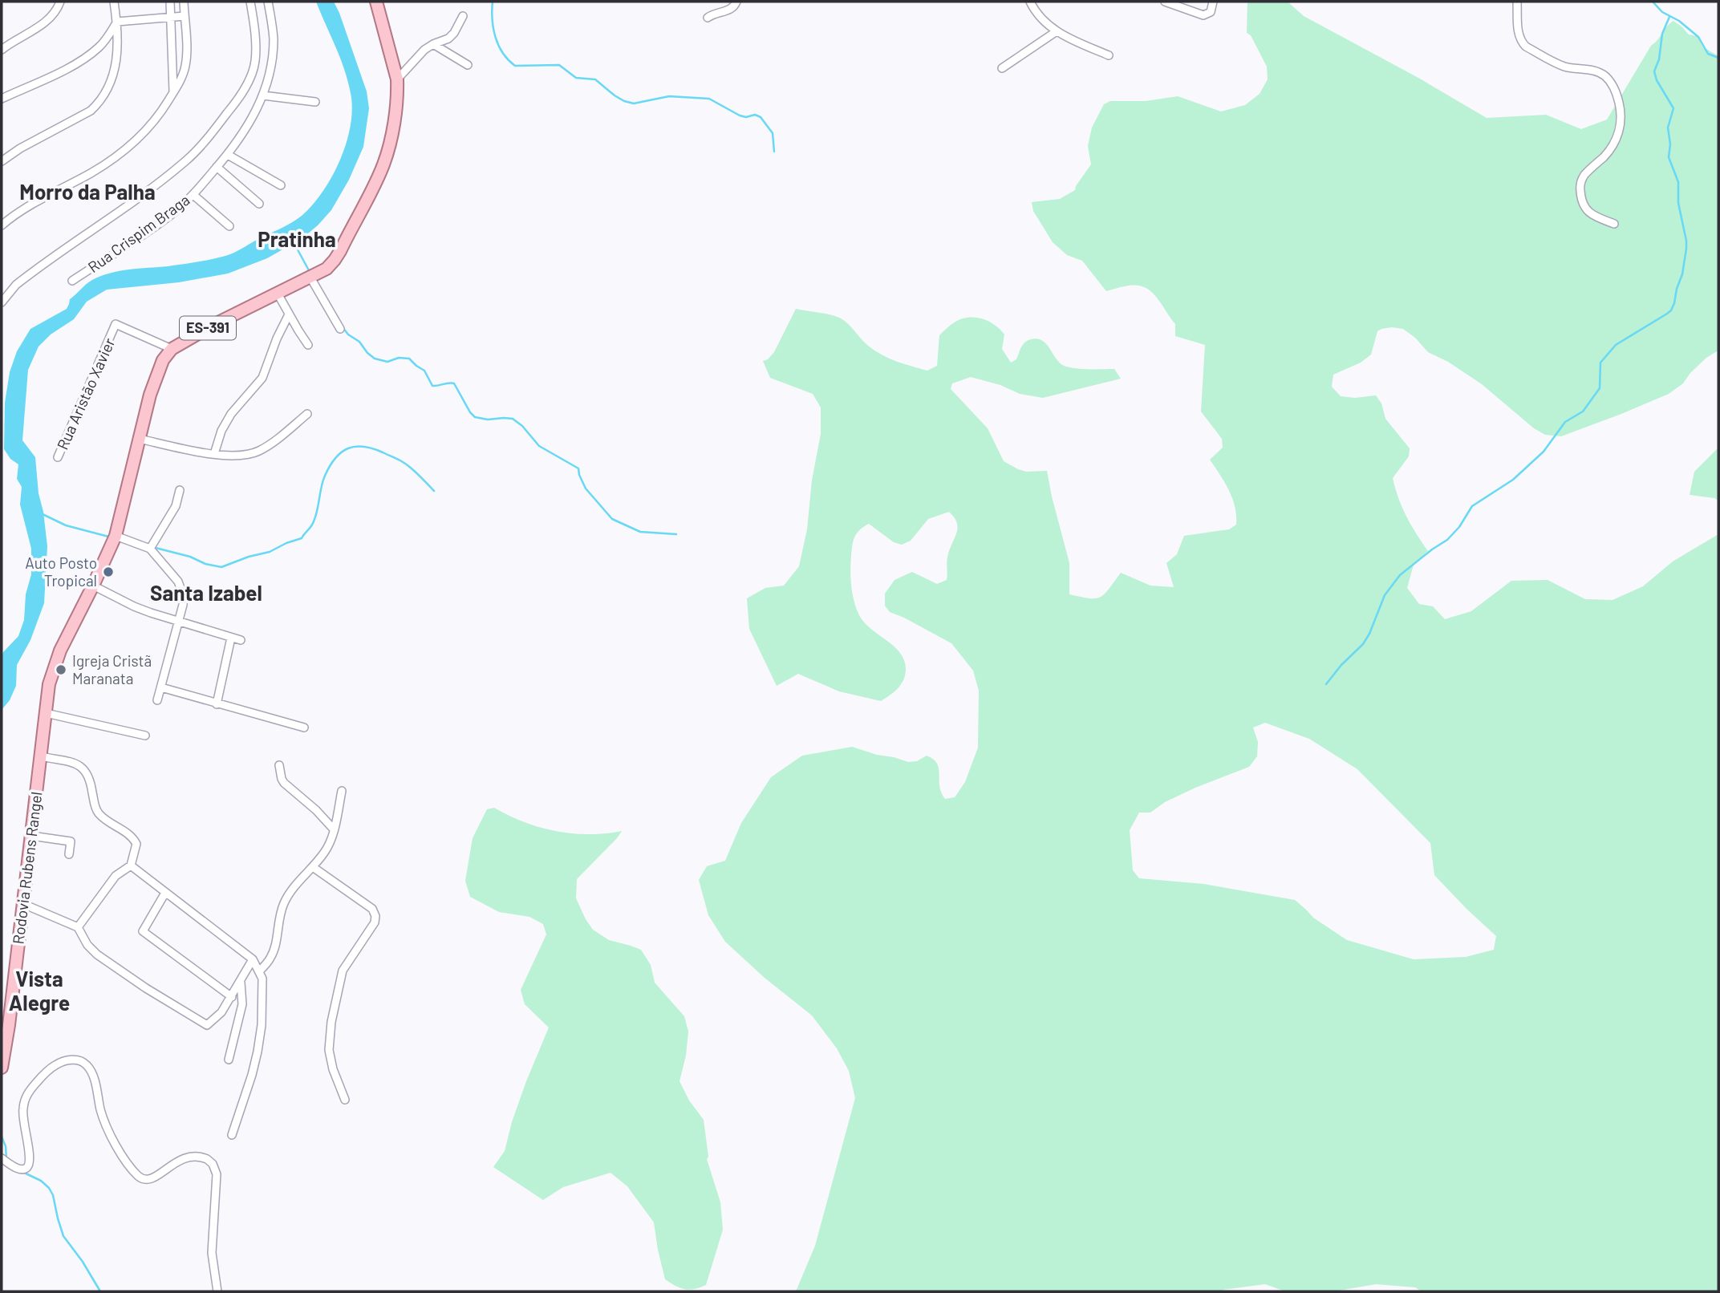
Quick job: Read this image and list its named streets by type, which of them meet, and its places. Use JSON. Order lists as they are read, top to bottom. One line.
{"streets":{"main road":["ES-391","Rodovia Rubens Rangel"],"street":["Rua Crispim Braga","Rua Aristão Xavier"]},"crossings":[["ES-391","Rua Aristão Xavier"],["ES-391","Rodovia Rubens Rangel"]],"districts":["Morro da Palha","Pratinha","Santa Izabel","Vista Alegre"],"places":["Auto Posto Tropical","Igreja Cristã Maranata"]}
